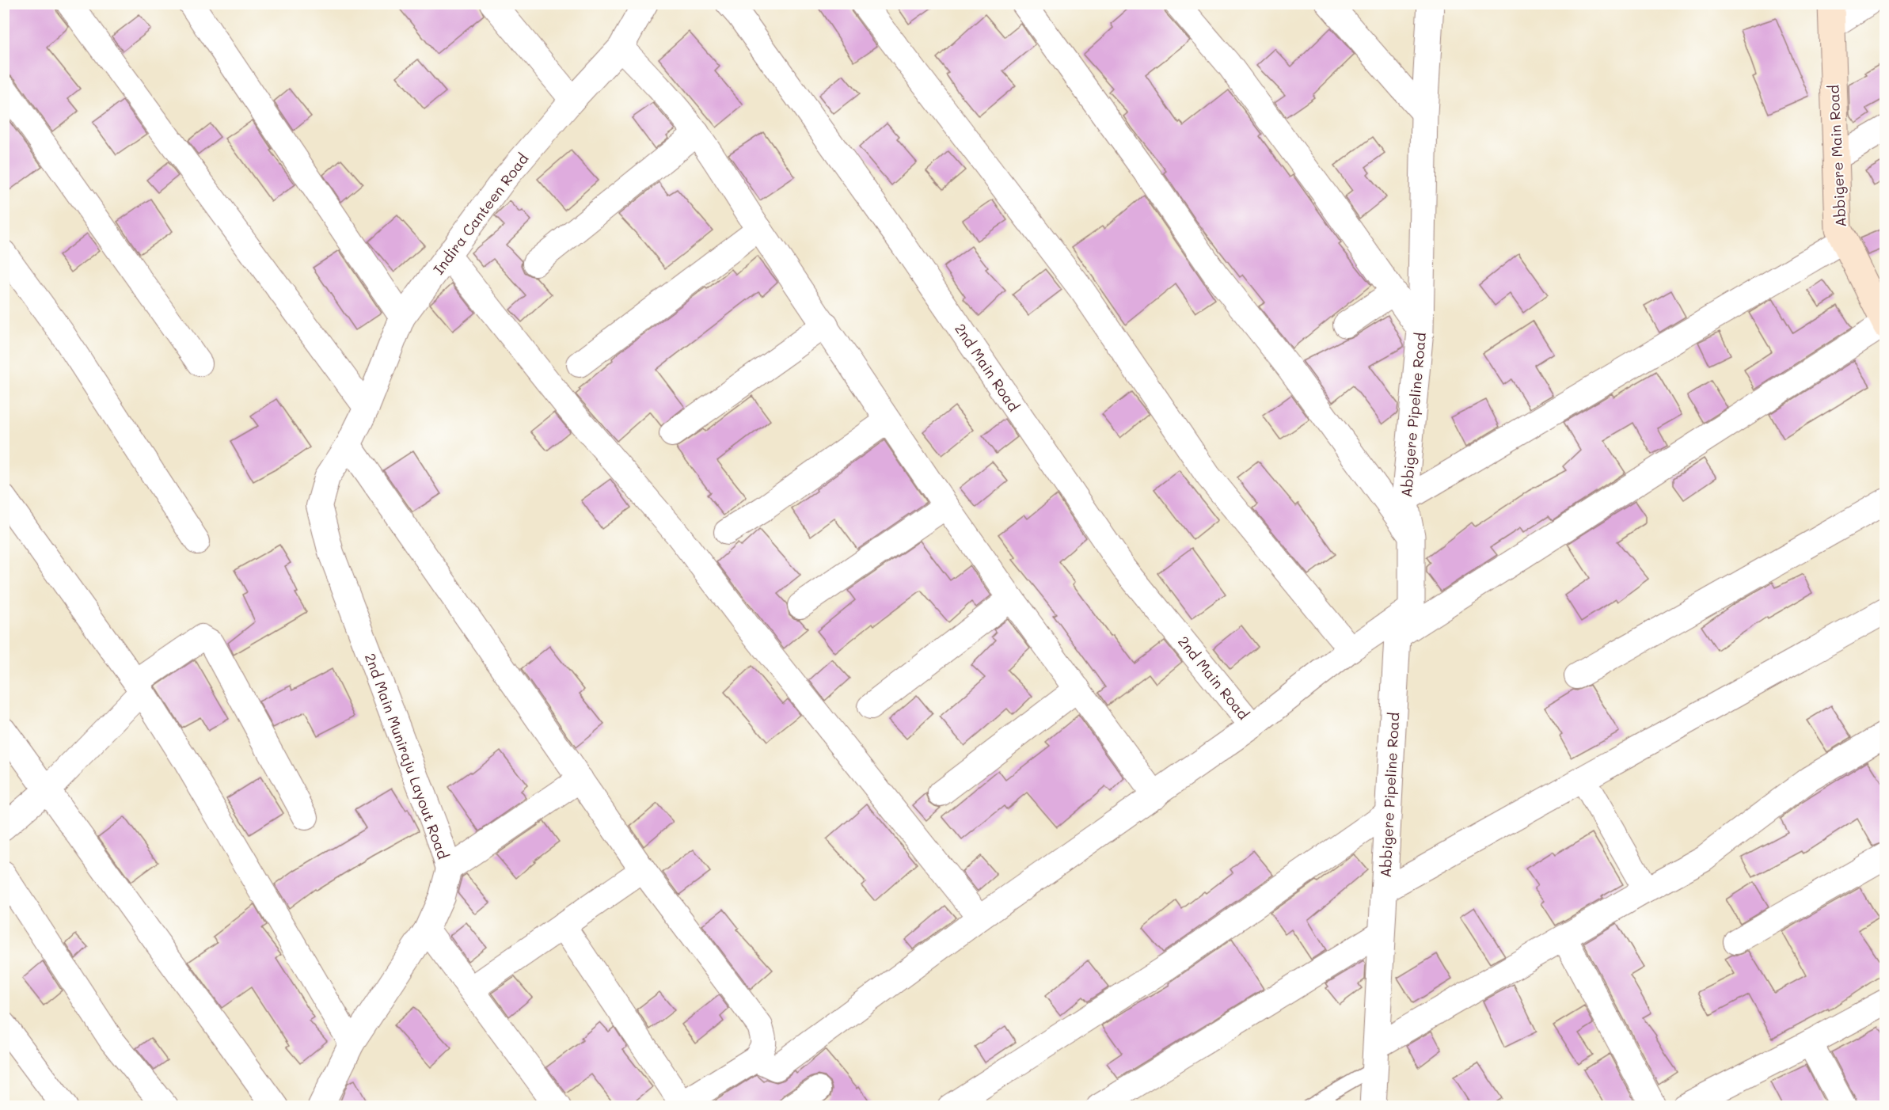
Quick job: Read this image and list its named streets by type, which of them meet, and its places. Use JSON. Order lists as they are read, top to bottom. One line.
{"streets":{"main road":["Abbigere Main Road"],"street":["Indira Canteen Road","2nd Main Road","Abbigere Pipeline Road","2nd Main Muniraju Layout Road"]},"crossings":[["Indira Canteen Road","2nd Main Muniraju Layout Road"]]}
